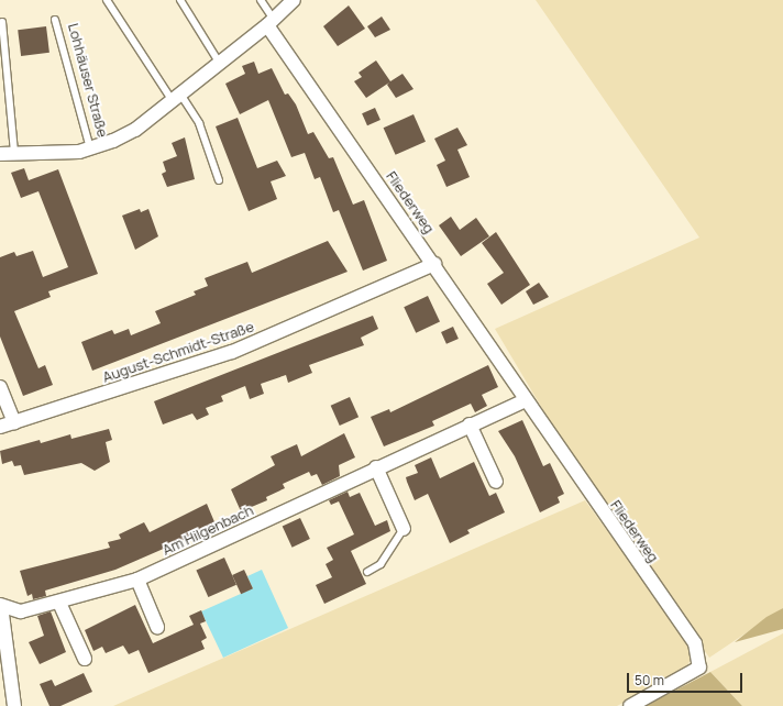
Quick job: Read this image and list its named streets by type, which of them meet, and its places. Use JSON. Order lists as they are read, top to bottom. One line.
{"streets":{"street":["Lohhäuser Straße","Fliederweg","August-Schmidt-Straße","Am Hilgenbach"]},"crossings":[["Lohhäuser Straße","Fliederweg"],["Fliederweg","August-Schmidt-Straße"]],"scale_bar":"50 m"}
